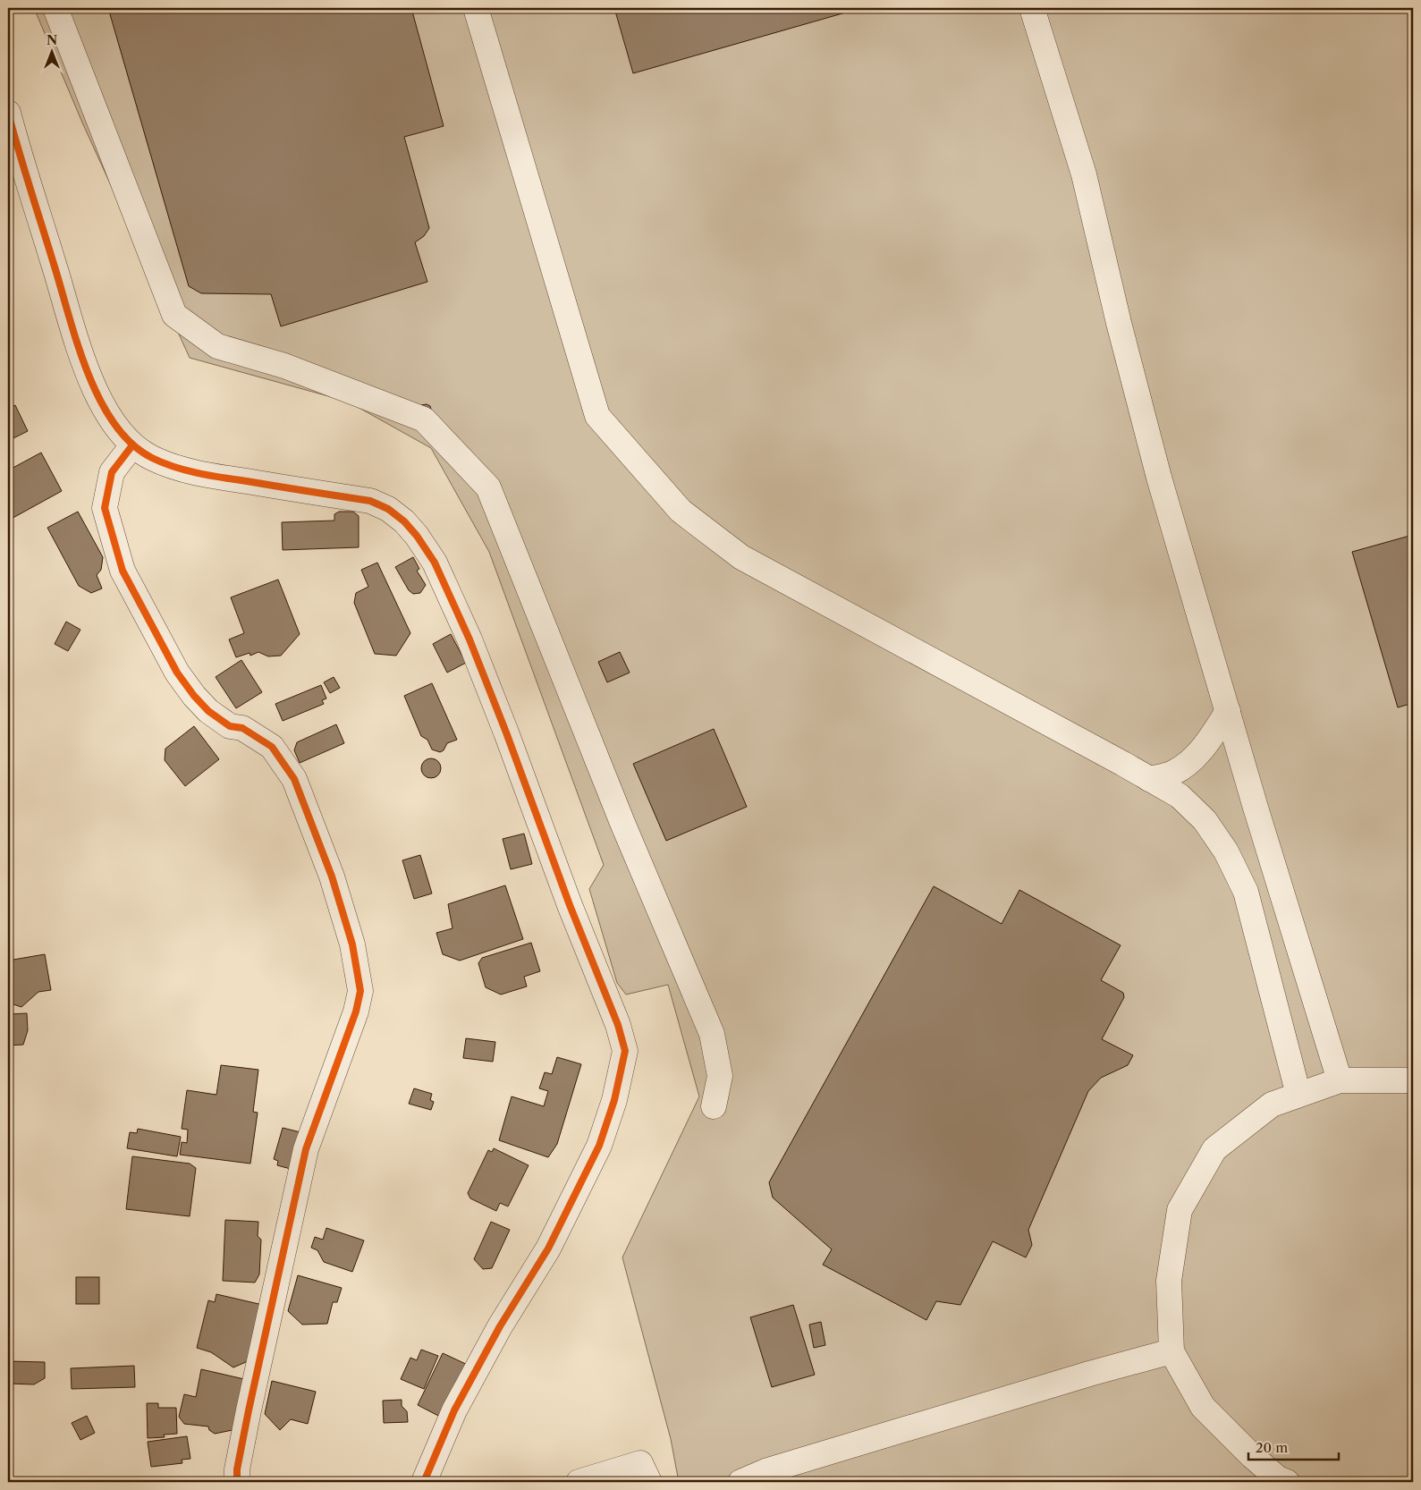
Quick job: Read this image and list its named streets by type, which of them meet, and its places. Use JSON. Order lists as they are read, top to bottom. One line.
{"scale_bar":"20 m","north":"top"}
